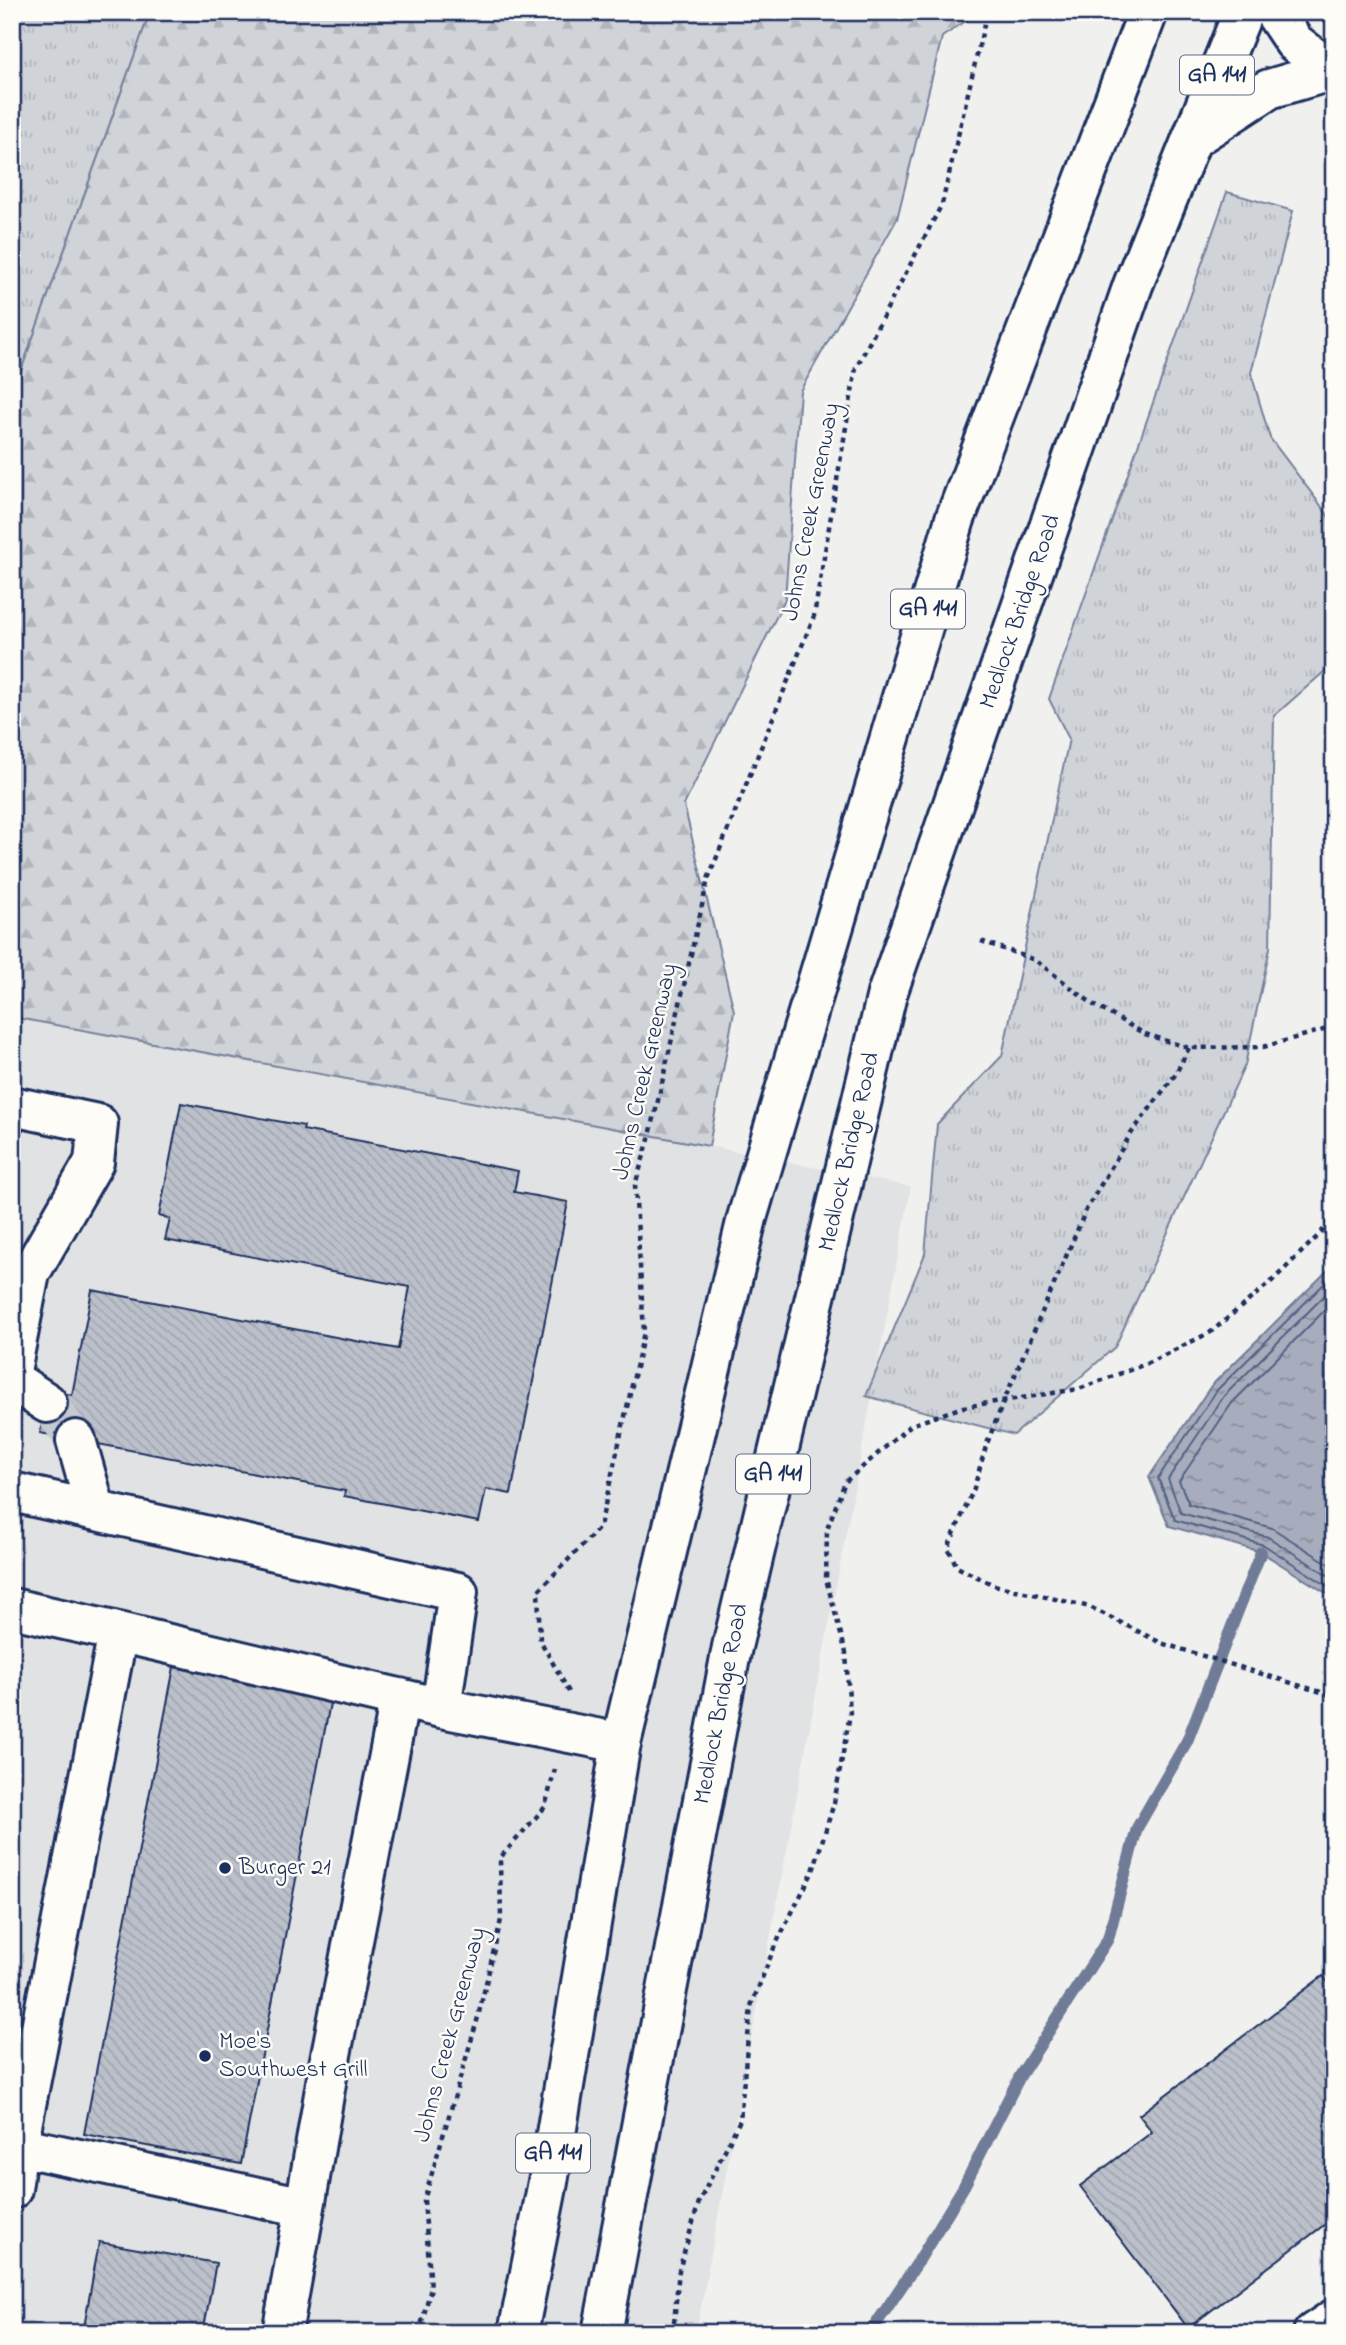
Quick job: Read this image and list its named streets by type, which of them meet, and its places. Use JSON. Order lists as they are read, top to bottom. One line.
{"streets":{"main road":["GA 141","Medlock Bridge Road"],"path":["Johns Creek Greenway"]},"places":["Burger 21","Moe's Southwest Grill"]}
